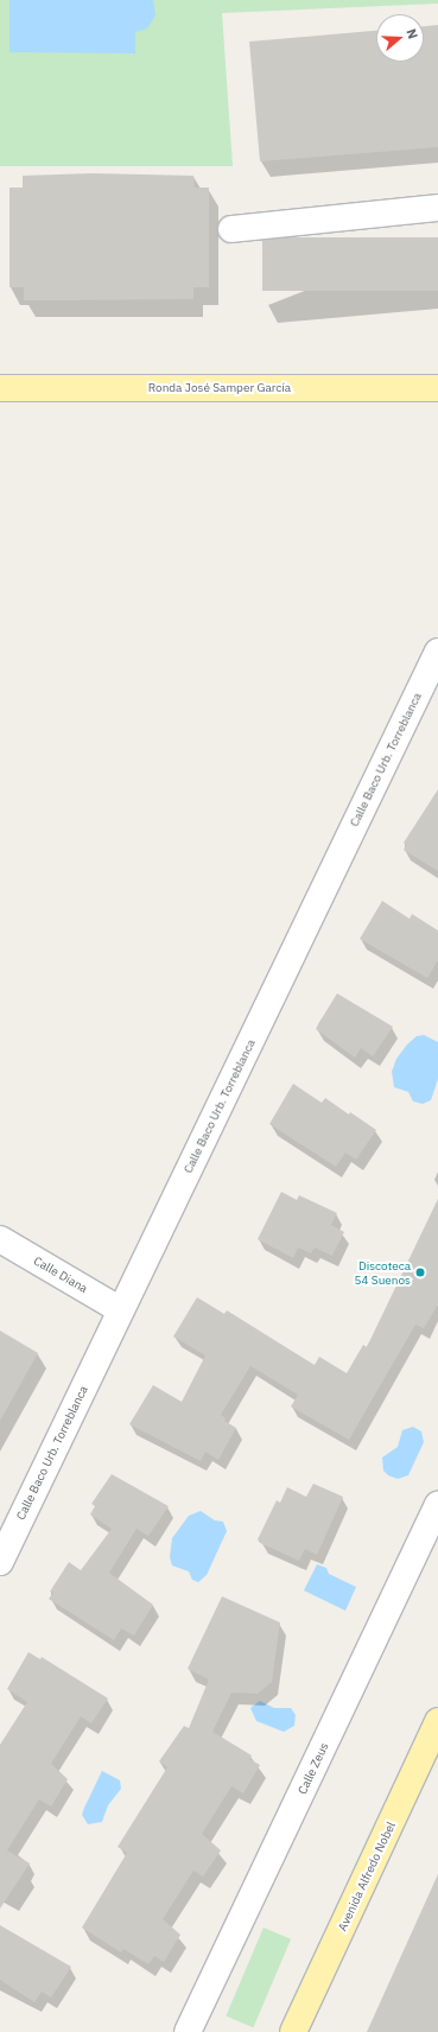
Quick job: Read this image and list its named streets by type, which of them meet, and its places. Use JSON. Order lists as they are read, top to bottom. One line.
{"streets":{"main road":["Ronda José Samper García","Avenida Alfredo Nobel"],"street":["Calle Baco Urb. Torreblanca","Calle Diana","Calle Zeus"]},"crossings":[["Calle Baco Urb. Torreblanca","Calle Diana"]],"places":["Discoteca 54 Suenos"],"north":"right"}
